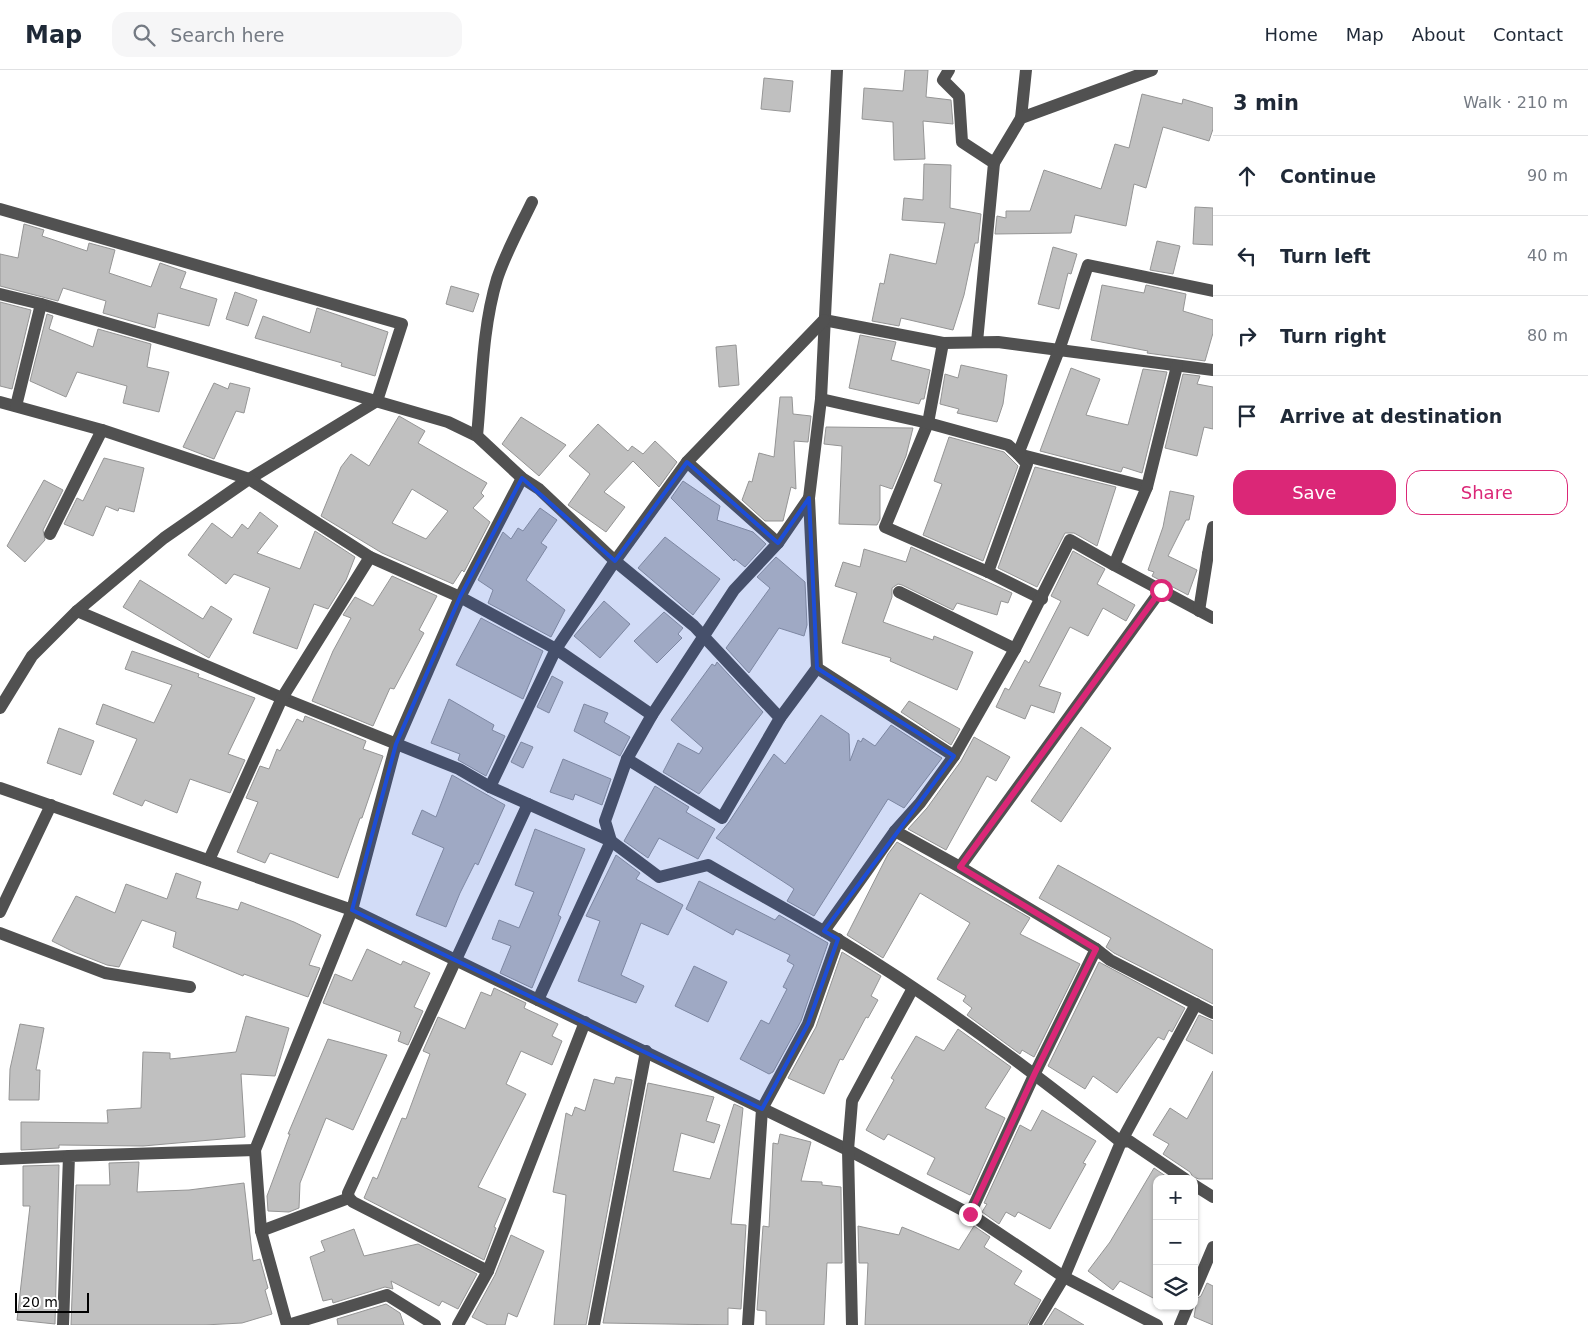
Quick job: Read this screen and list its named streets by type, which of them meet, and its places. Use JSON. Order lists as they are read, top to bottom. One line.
{"scale_bar":"20 m","page":{"header":"Map","search":"Search here","nav":["Home","Map","About","Contact"],"heading":["3 min","Walk · 210 m"],"list":[["Continue","90 m"],["Turn left","40 m"],["Turn right","80 m"],"Arrive at destination"],"buttons":["Save","Share"],"map_buttons":["+","−"],"scale":"20 m"}}
